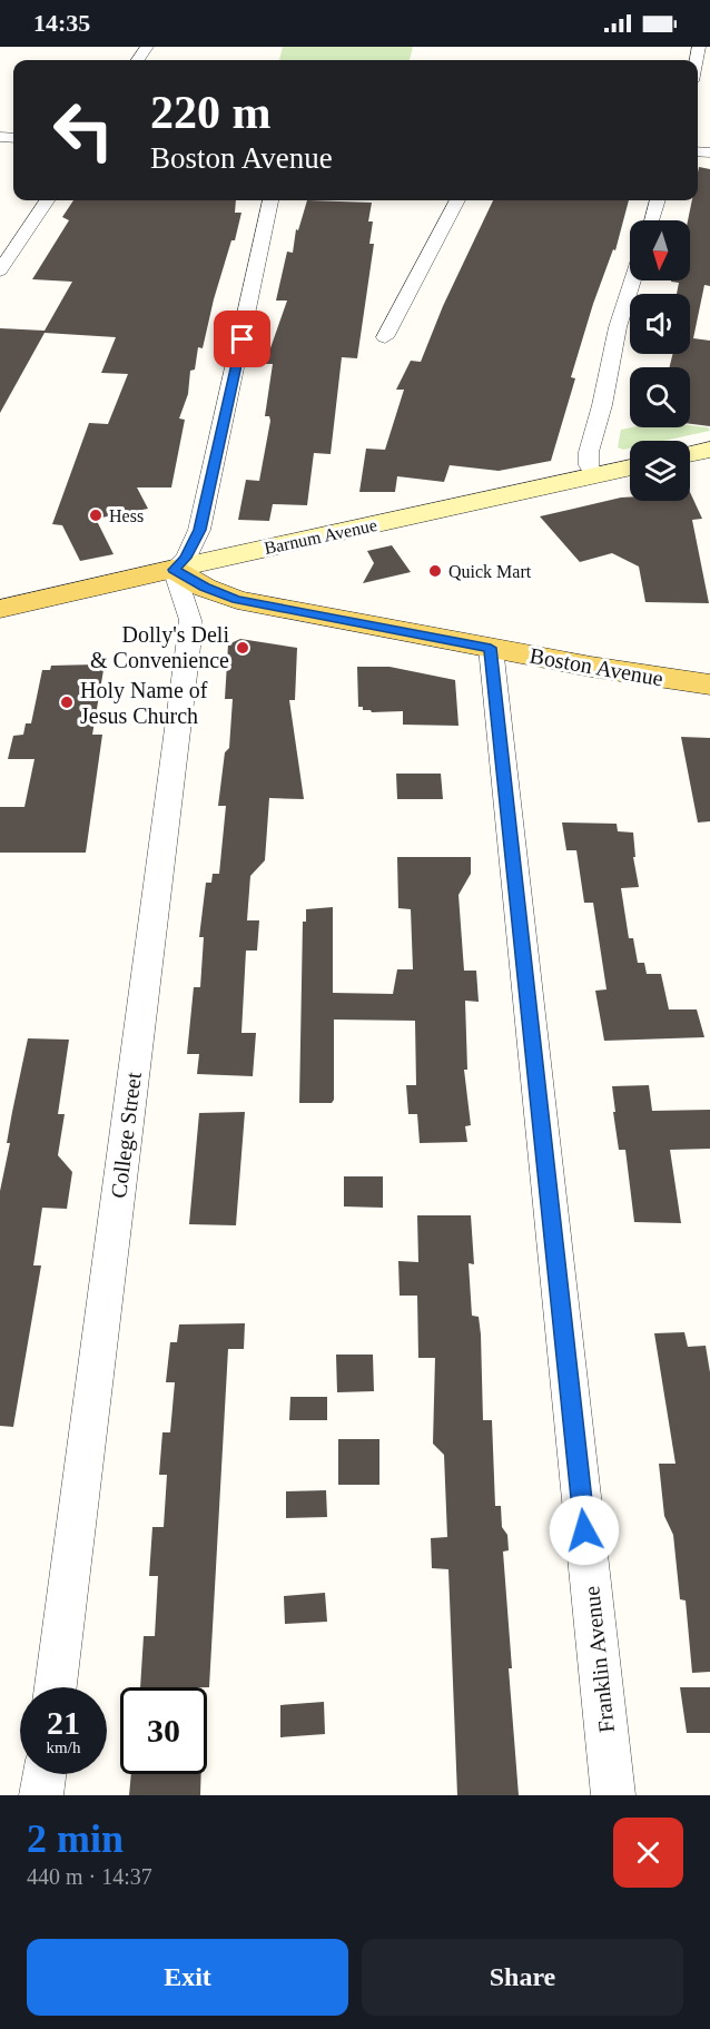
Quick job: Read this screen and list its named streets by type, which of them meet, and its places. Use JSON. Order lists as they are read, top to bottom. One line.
{"streets":{"main road":["Barnum Avenue","Boston Avenue"],"street":["College Street","Franklin Avenue"]},"crossings":[["Barnum Avenue","Boston Avenue"],["Barnum Avenue","College Street"],["Boston Avenue","College Street"],["Boston Avenue","Franklin Avenue"]],"places":["Hess","Quick Mart","Dolly's Deli & Convenience","Holy Name of Jesus Church"],"north":"bottom","page":{"status":"14:35","turn":["220 m","Boston Avenue"],"speed":"21 km/h","limit":"30","heading":["2 min","440 m · 14:37"],"buttons":["Exit","Share"]}}
